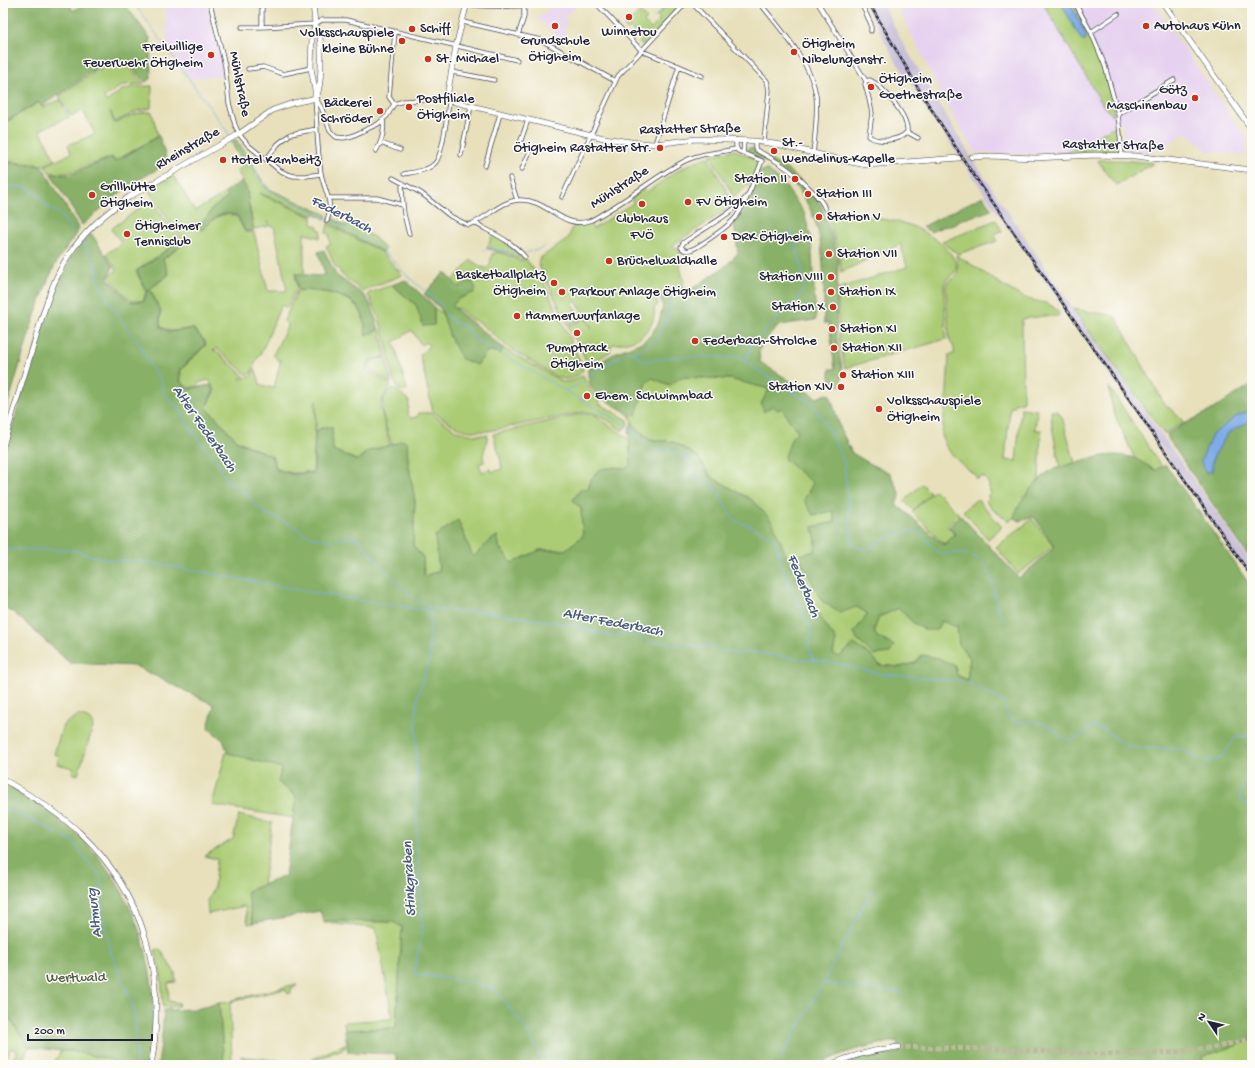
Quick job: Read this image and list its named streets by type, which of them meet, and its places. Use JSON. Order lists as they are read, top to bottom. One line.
{"streets":{"street":["Mühlstraße","Rastatter Straße","Rheinstraße"]},"crossings":[["Mühlstraße","Rheinstraße"]],"water":["Federbach","Alter Federbach","Stinkgraben","Altmurg"],"parks":["Wertwald"],"places":["Winnetou","Grundschule Ötigheim","Autohaus Kühn","Schiff","Volksschauspiele kleine Bühne","Ötigheim Nibelungenstr.","Freiwillige Feuerwehr Ötigheim","St. Michael","Ötigheim Goethestraße","Götz Maschinenbau","Postfiliale Ötigheim","Bäckerei Schröder","Ötigheim Rastatter Str.","St.- Wendelinus-Kapelle","Hotel Kambeitz","Station II","Station III","Grillhütte Ötigheim","FV Ötigheim","Clubhaus FVÖ","Station V","Ötigheimer Tennisclub","DRK Ötigheim","Station VII","Brüchelwaldhalle","Station VIII","Basketballplatz Ötigheim","Parkour Anlage Ötigheim","Station IX","Station X","Hammerwurfanlage","Station XI","Pumptrack Ötigheim","Federbach-Strolche","Station XII","Station XIII","Station XIV","Ehem. Schwimmbad","Volksschauspiele Ötigheim"],"scale_bar":"200 m","north":"top left"}
